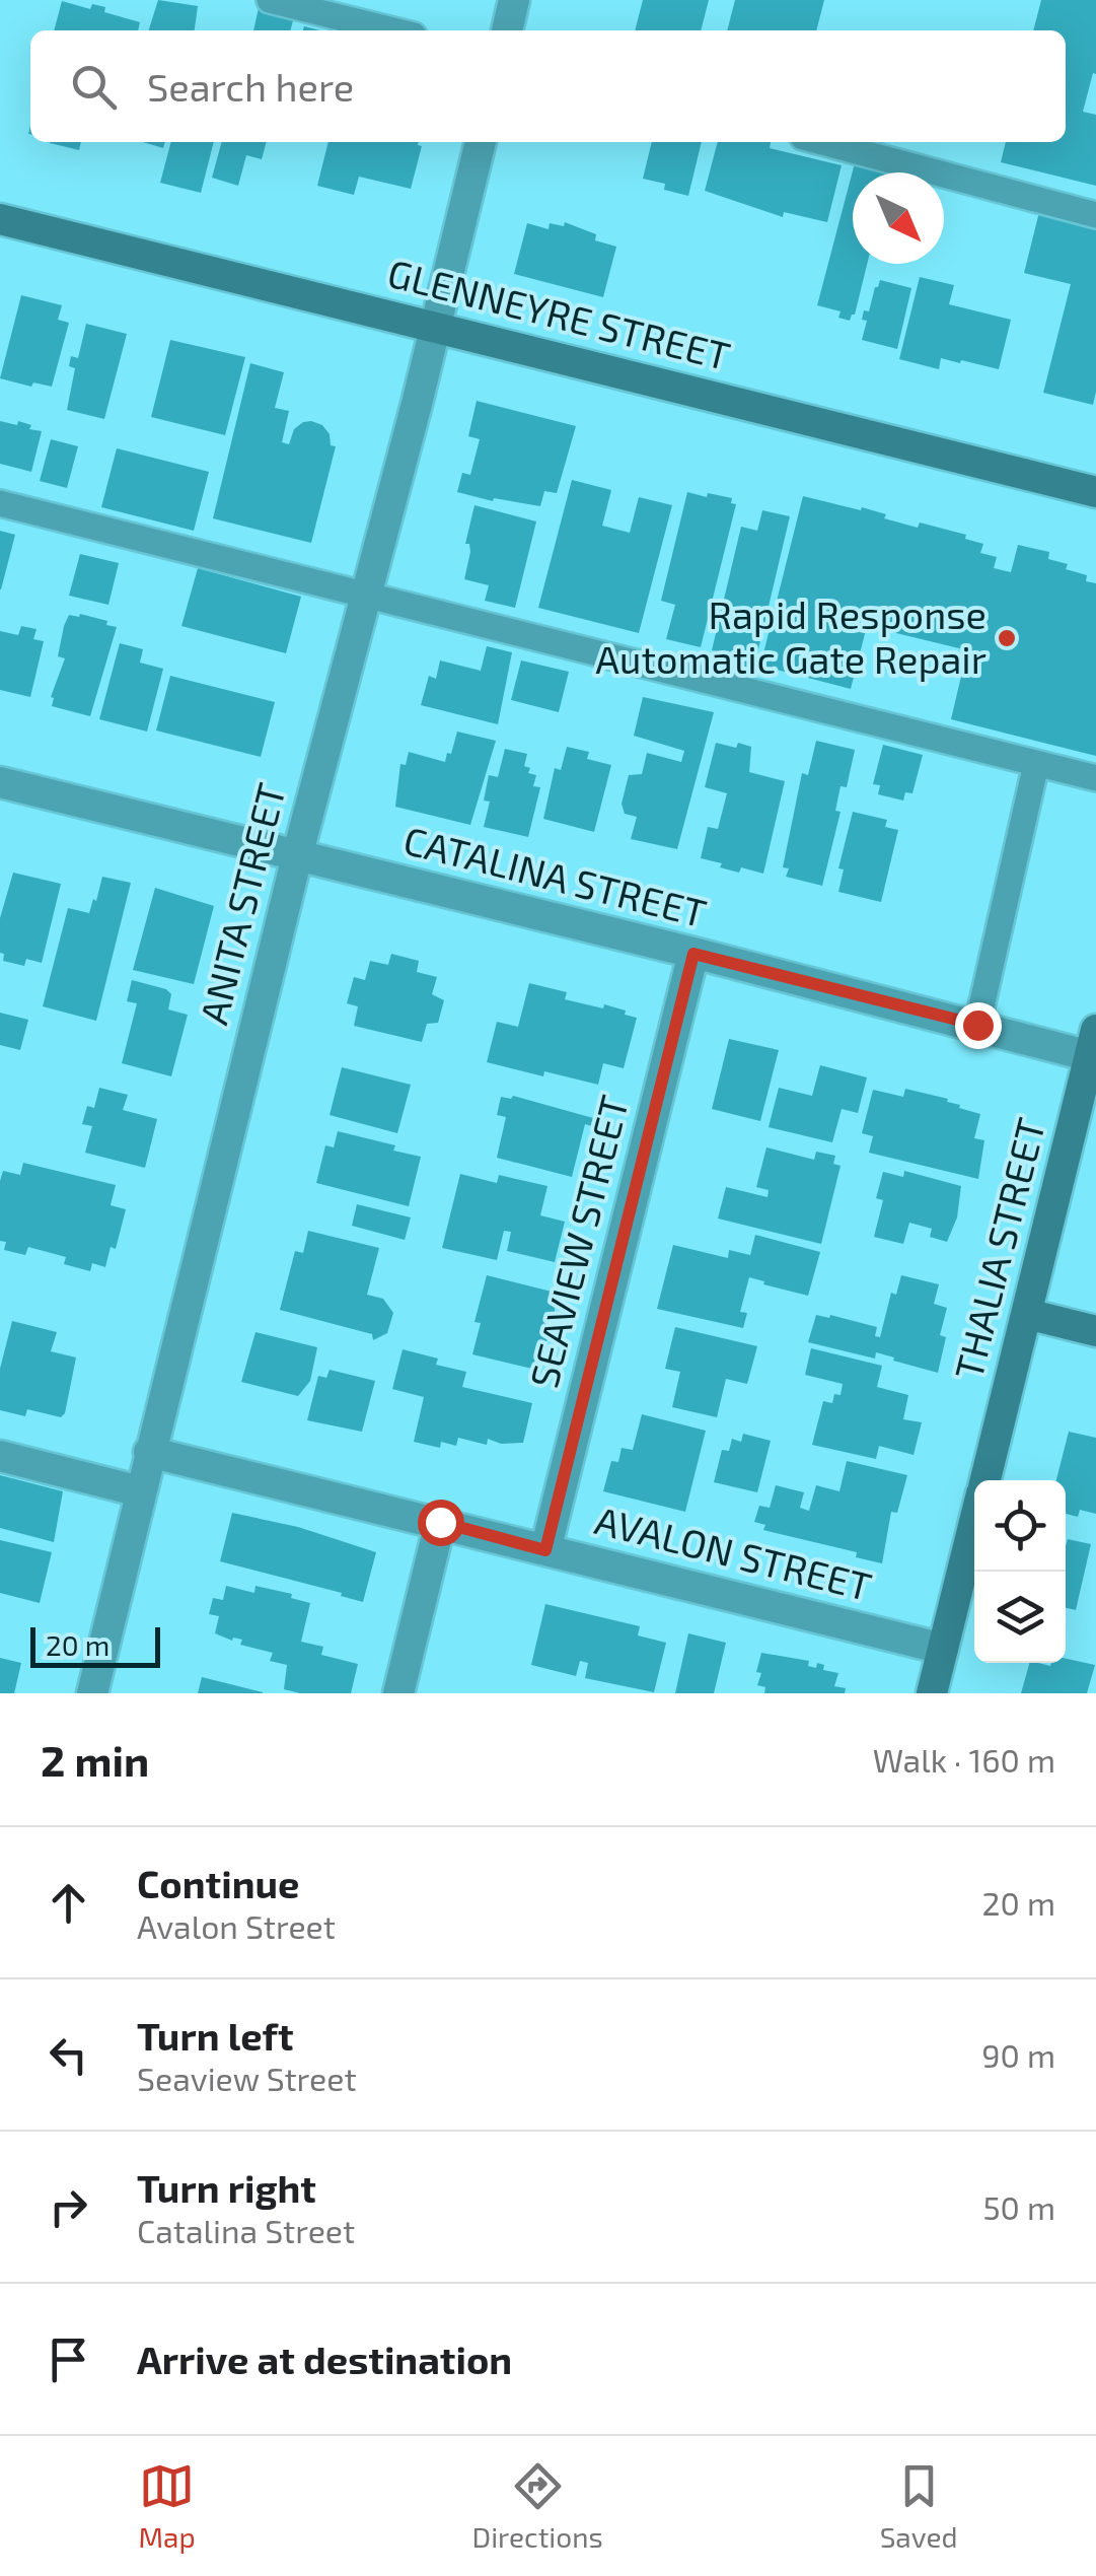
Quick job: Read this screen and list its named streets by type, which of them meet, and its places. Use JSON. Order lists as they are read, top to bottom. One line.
{"streets":{"main road":["GLENNEYRE STREET","THALIA STREET"],"street":["CATALINA STREET","ANITA STREET","SEAVIEW STREET","AVALON STREET"]},"crossings":[["GLENNEYRE STREET","ANITA STREET"],["CATALINA STREET","ANITA STREET"],["CATALINA STREET","SEAVIEW STREET"],["CATALINA STREET","THALIA STREET"],["ANITA STREET","AVALON STREET"],["SEAVIEW STREET","AVALON STREET"],["THALIA STREET","AVALON STREET"]],"places":["Rapid Response Automatic Gate Repair"],"scale_bar":"20 m","north":"bottom right","page":{"search":"Search here","scale":"20 m","heading":["2 min","Walk · 160 m"],"list":[["Continue","Avalon Street","20 m"],["Turn left","Seaview Street","90 m"],["Turn right","Catalina Street","50 m"],"Arrive at destination"],"nav":["Map","Directions","Saved"]}}
